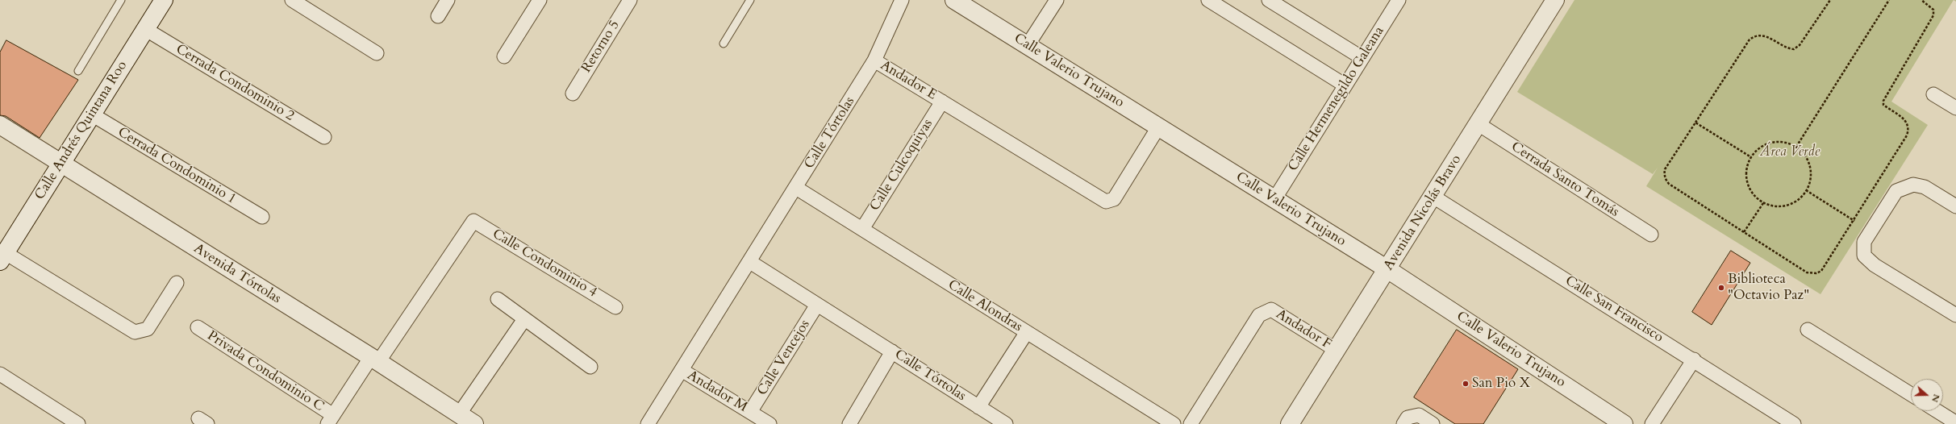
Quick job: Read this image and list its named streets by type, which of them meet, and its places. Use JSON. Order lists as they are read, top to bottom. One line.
{"streets":{"street":["Retorno 5","Calle Valerio Trujano","Andador E","Cerrada Condominio 2","Calle Hermenegildo Galeana","Calle Andrés Quintana Roo","Calle Tórtolas","Calle Culcoquiyas","Cerrada Condominio 1","Cerrada Santo Tomás","Avenida Nicolás Bravo","Calle Condominio 4","Avenida Tórtolas","Calle Alondras","Calle San Francisco","Andador F","Calle Vencejos","Privada Condominio C","Andador M"]},"crossings":[["Calle Valerio Trujano","Andador E"],["Calle Valerio Trujano","Calle Hermenegildo Galeana"],["Calle Valerio Trujano","Avenida Nicolás Bravo"],["Andador E","Calle Tórtolas"],["Andador E","Calle Culcoquiyas"],["Cerrada Condominio 2","Calle Andrés Quintana Roo"],["Calle Andrés Quintana Roo","Cerrada Condominio 1"],["Calle Andrés Quintana Roo","Avenida Tórtolas"],["Calle Tórtolas","Calle Alondras"],["Calle Tórtolas","Calle Vencejos"],["Calle Tórtolas","Andador M"],["Calle Culcoquiyas","Calle Alondras"],["Cerrada Santo Tomás","Avenida Nicolás Bravo"],["Avenida Nicolás Bravo","Calle San Francisco"],["Avenida Nicolás Bravo","Andador F"],["Calle Condominio 4","Avenida Tórtolas"],["Calle Vencejos","Andador M"]],"parks":["Área Verde"],"places":["Biblioteca \"Octavio Paz\"","San Pio X"],"north":"right"}
